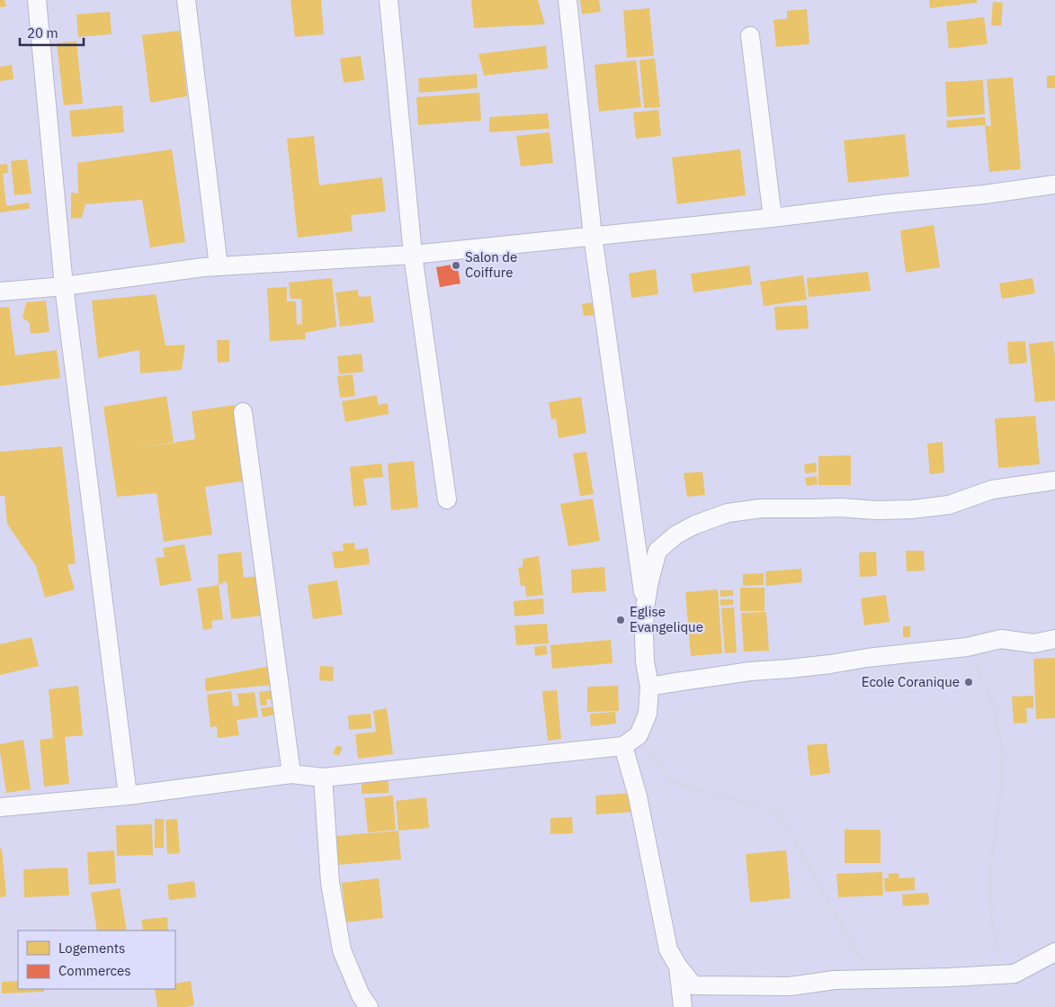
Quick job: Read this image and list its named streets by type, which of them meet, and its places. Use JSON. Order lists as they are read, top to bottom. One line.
{"places":["Salon de Coiffure","Eglise Evangelique","Ecole Coranique"],"legend":["Logements","Commerces"],"scale_bar":"20 m"}
